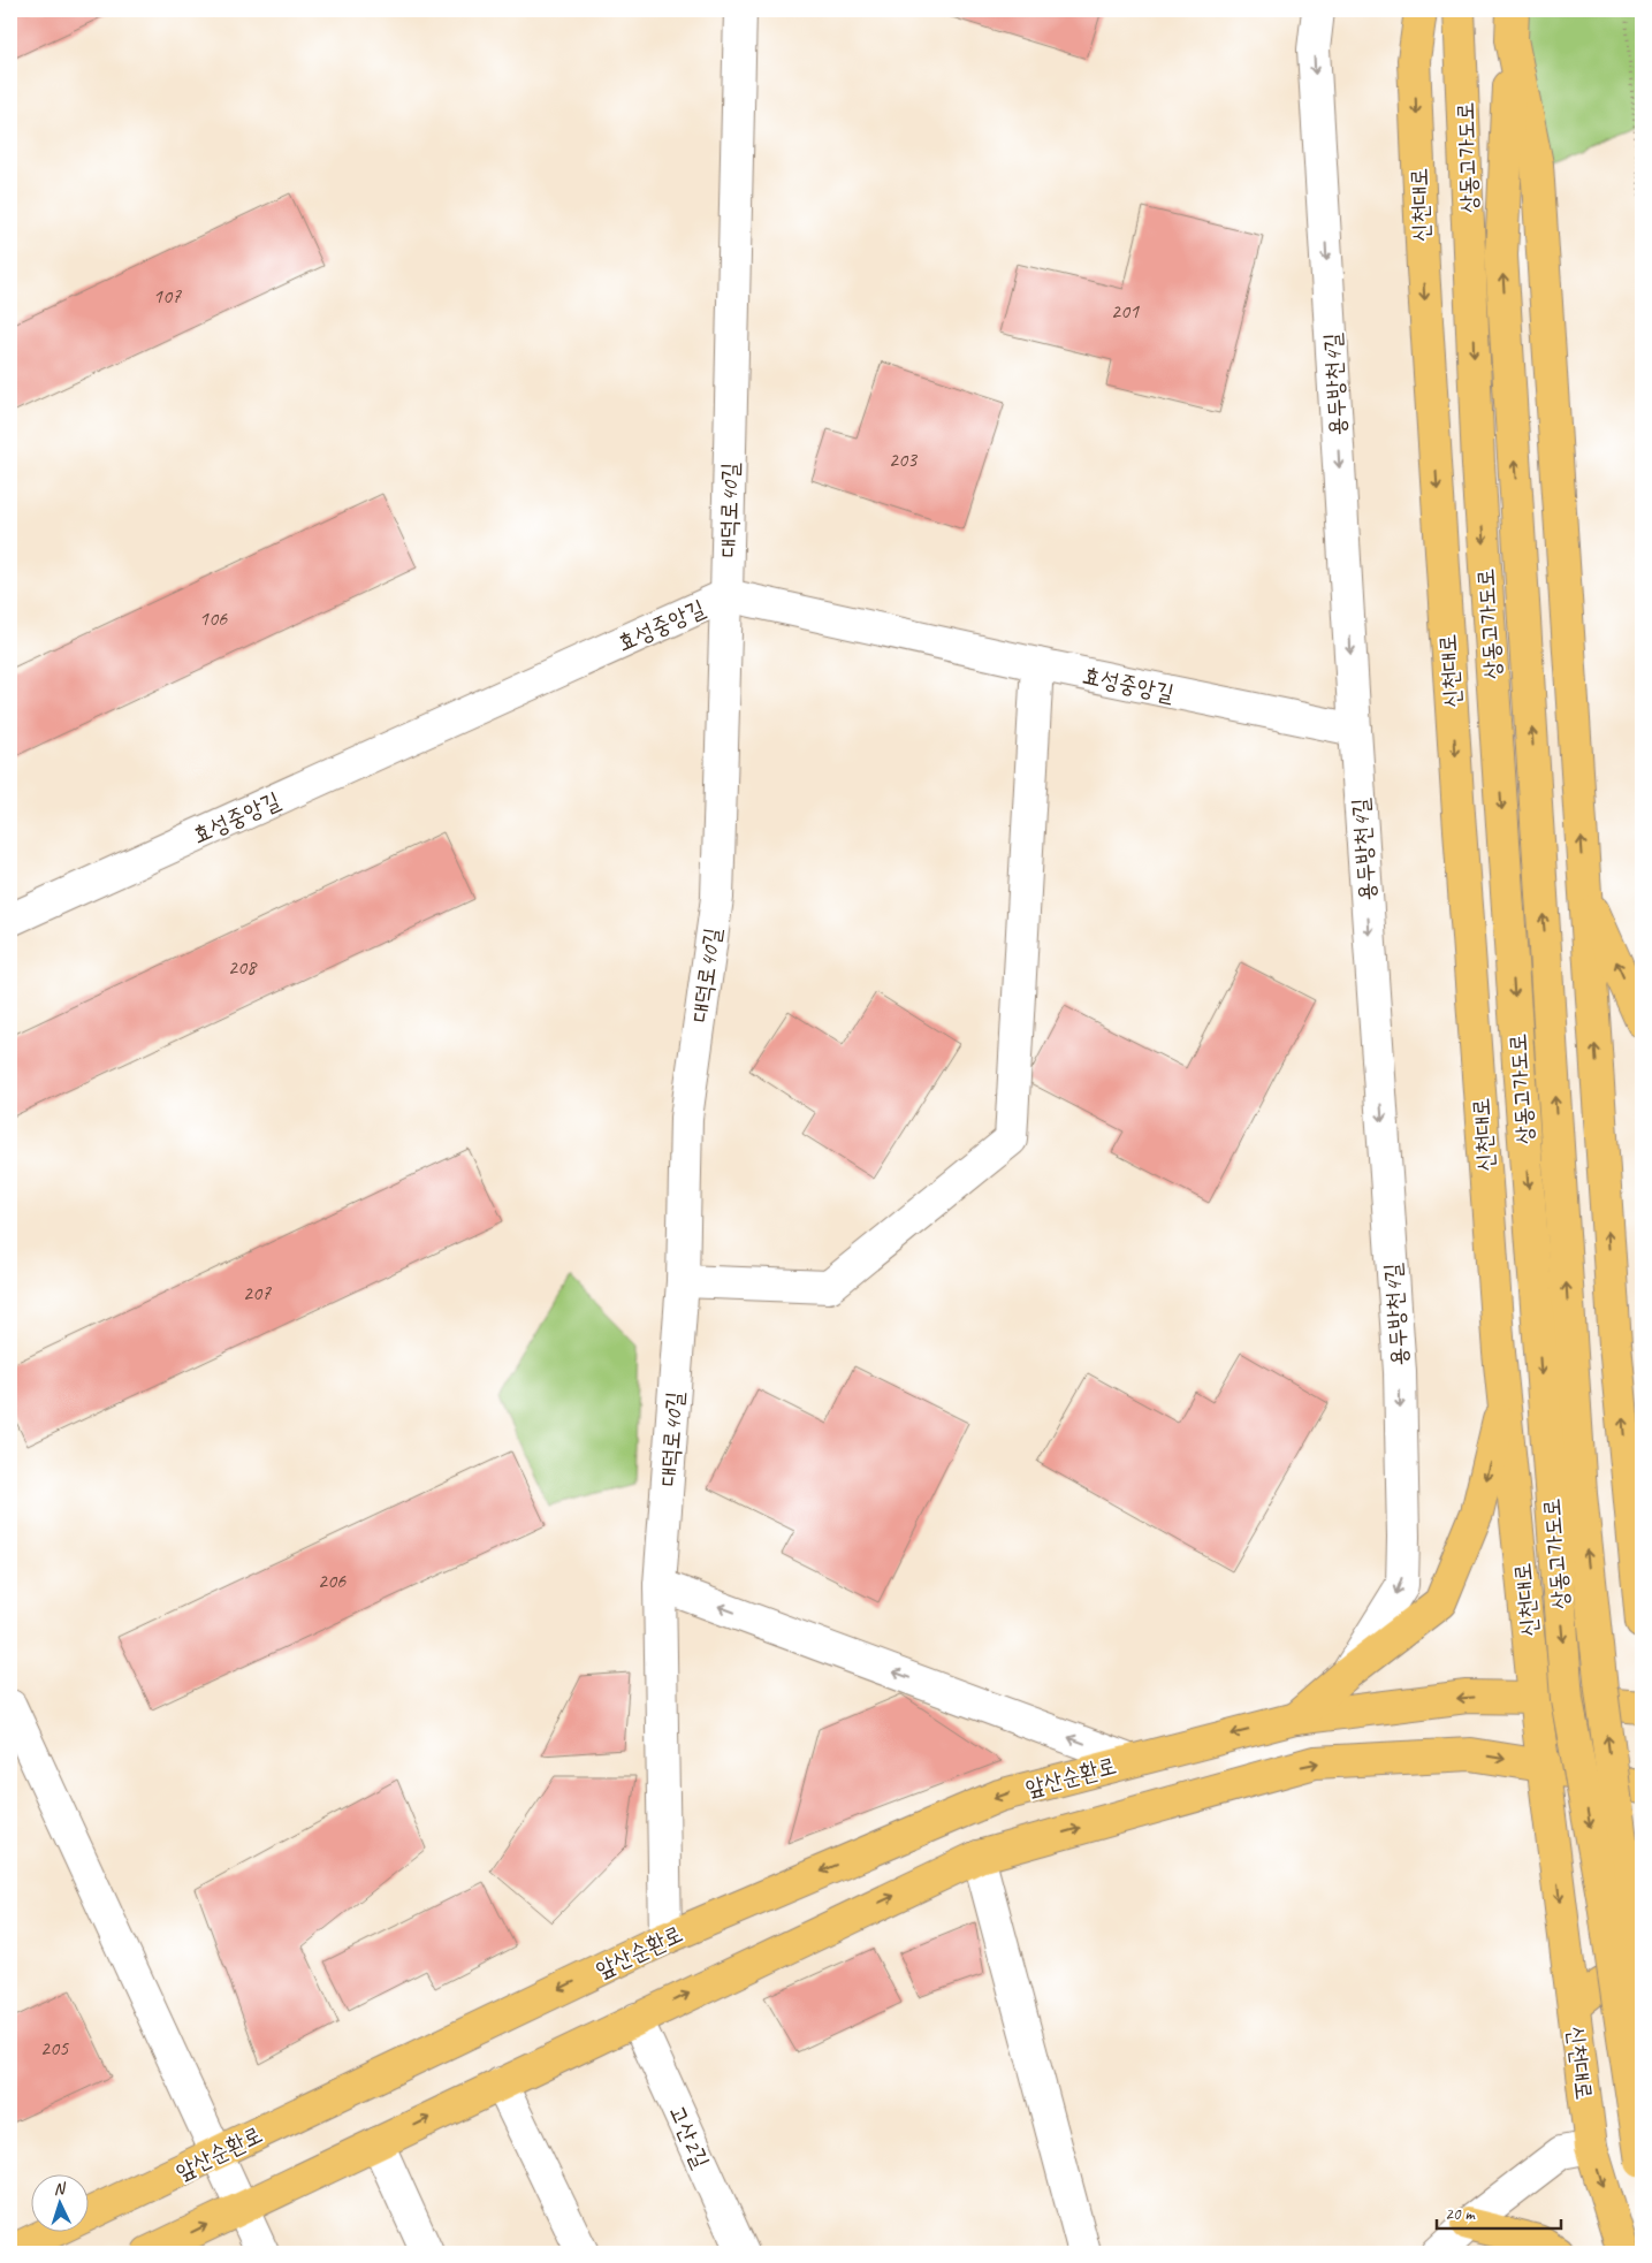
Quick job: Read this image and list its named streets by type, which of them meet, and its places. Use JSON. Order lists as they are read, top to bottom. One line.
{"streets":{"main road":["상동고가도로","신천대로","앞산순환로"],"street":["용두방천4길","대덕로40길","효성중앙길","고산2길"]},"crossings":[["신천대로","앞산순환로"],["용두방천4길","효성중앙길"],["대덕로40길","효성중앙길"],["대덕로40길","앞산순환로"]],"one_way":["용두방천4길"],"house_numbers":["107","201","203","106","208","207","206","205"],"scale_bar":"20 m","north":"top"}
